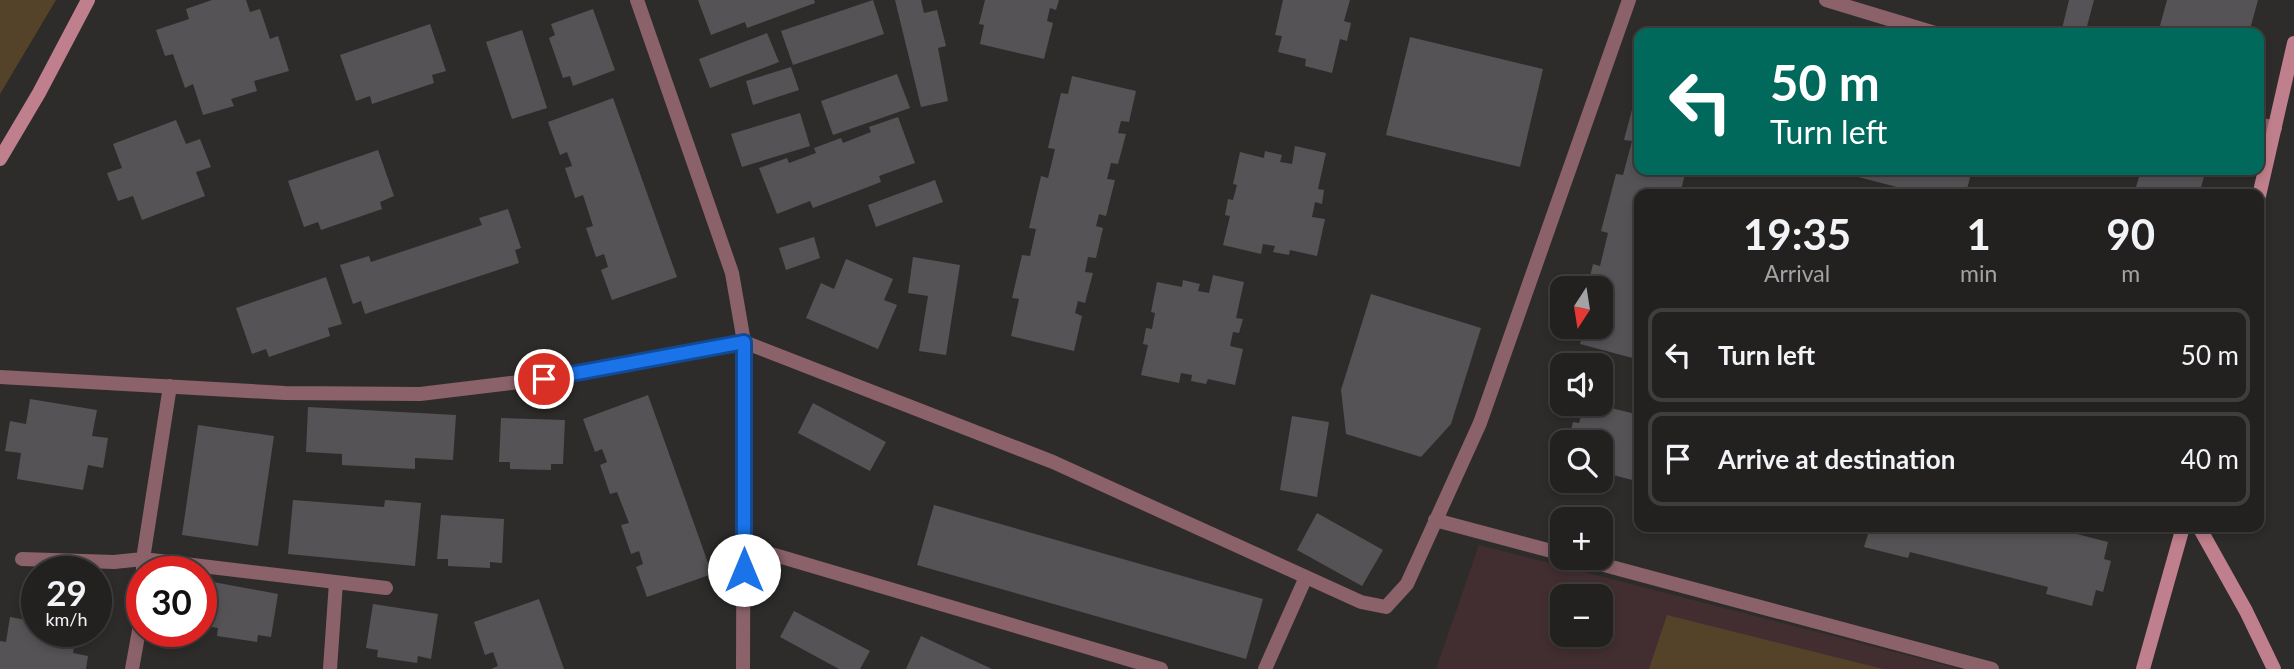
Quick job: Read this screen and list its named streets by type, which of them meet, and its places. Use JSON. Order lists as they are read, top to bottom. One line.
{"north":"bottom","page":{"turn":["50 m","Turn left"],"eta":["19:35","Arrival","1","min","90","m"],"map_buttons":["+","−"],"list":[{"name":"Turn left","value":"50 m"},{"name":"Arrive at destination","value":"40 m"}],"speed":"29 km/h","limit":"30"}}
